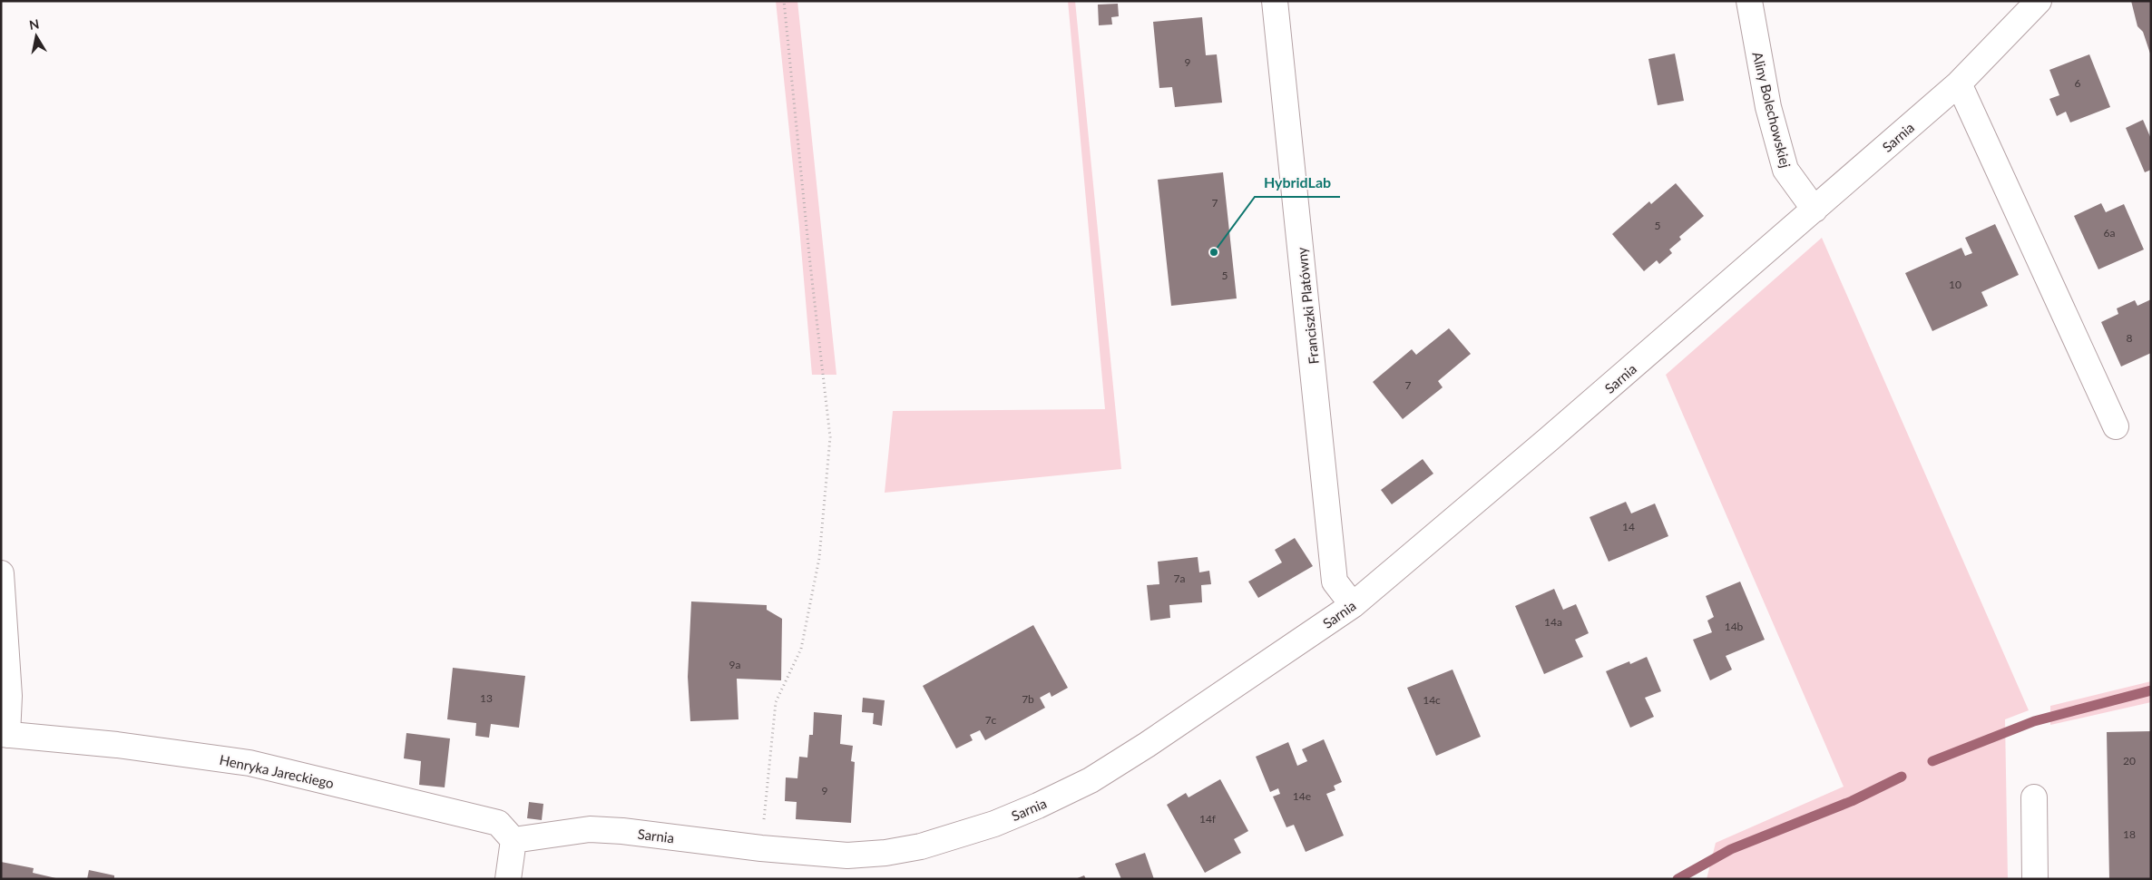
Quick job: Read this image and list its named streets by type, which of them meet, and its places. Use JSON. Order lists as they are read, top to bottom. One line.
{"streets":{"street":["Aliny Bolechowskiej","Sarnia","Franciszki Platówny","Henryka Jareckiego"]},"crossings":[["Aliny Bolechowskiej","Sarnia"],["Sarnia","Franciszki Platówny"],["Sarnia","Henryka Jareckiego"]],"places":["HybridLab"],"house_numbers":["9","6","7","5","6a","5","10","8","7","14","7a","14a","14b","9a","13","7b","14c","7c","20","9","14e","14f","18"],"north":"top"}
